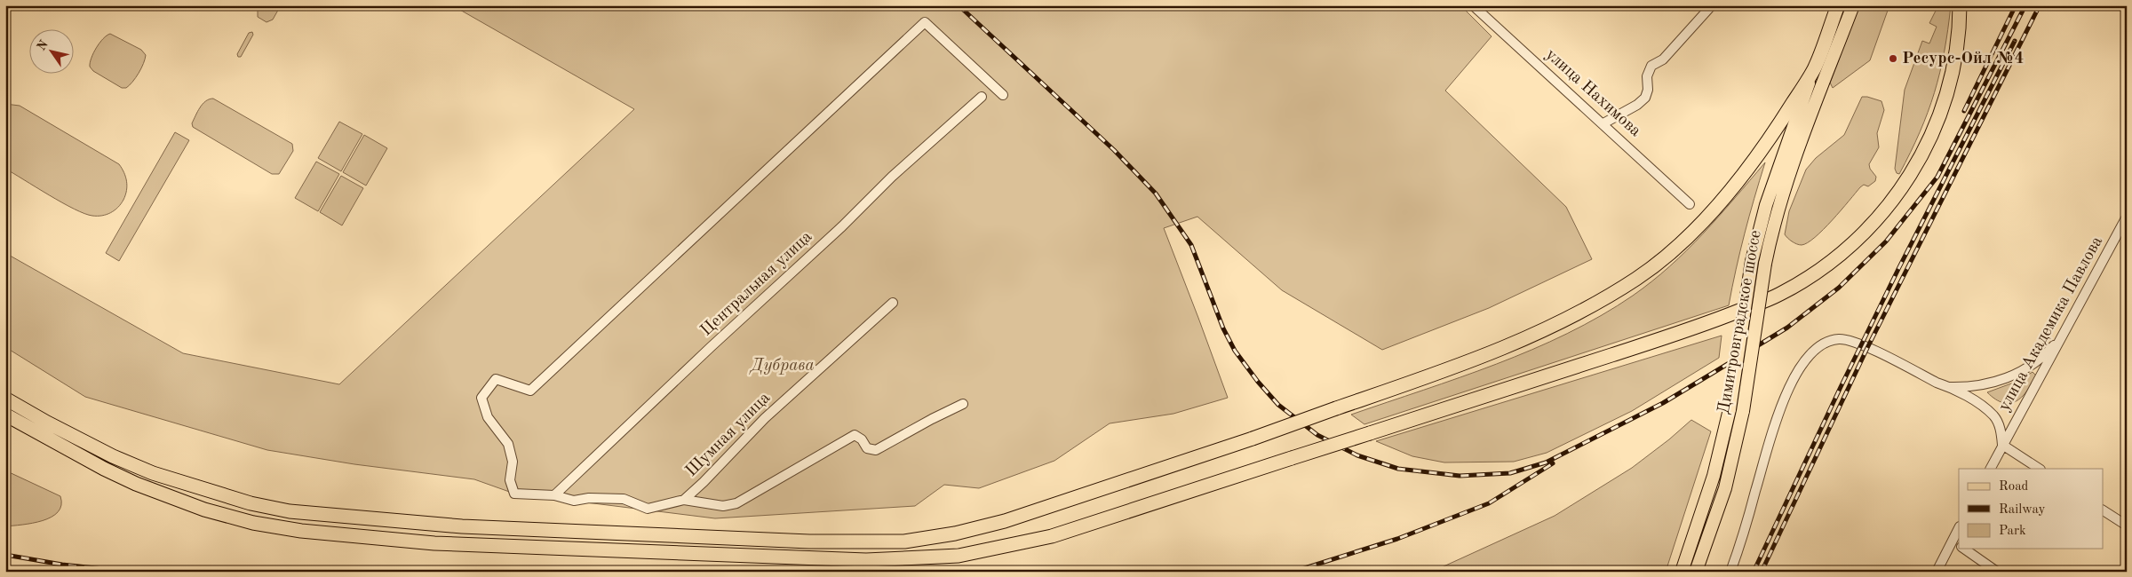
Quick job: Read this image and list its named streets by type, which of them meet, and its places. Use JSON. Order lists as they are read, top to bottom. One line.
{"streets":{"highway":["Димитровградское шоссе"],"street":["улица Нахимова","Центральная улица","улица Академика Павлова","Шумная улица"]},"parks":["Дубрава"],"places":["Ресурс-Ойл №4"],"legend":["Road","Railway","Park"],"north":"top left"}
